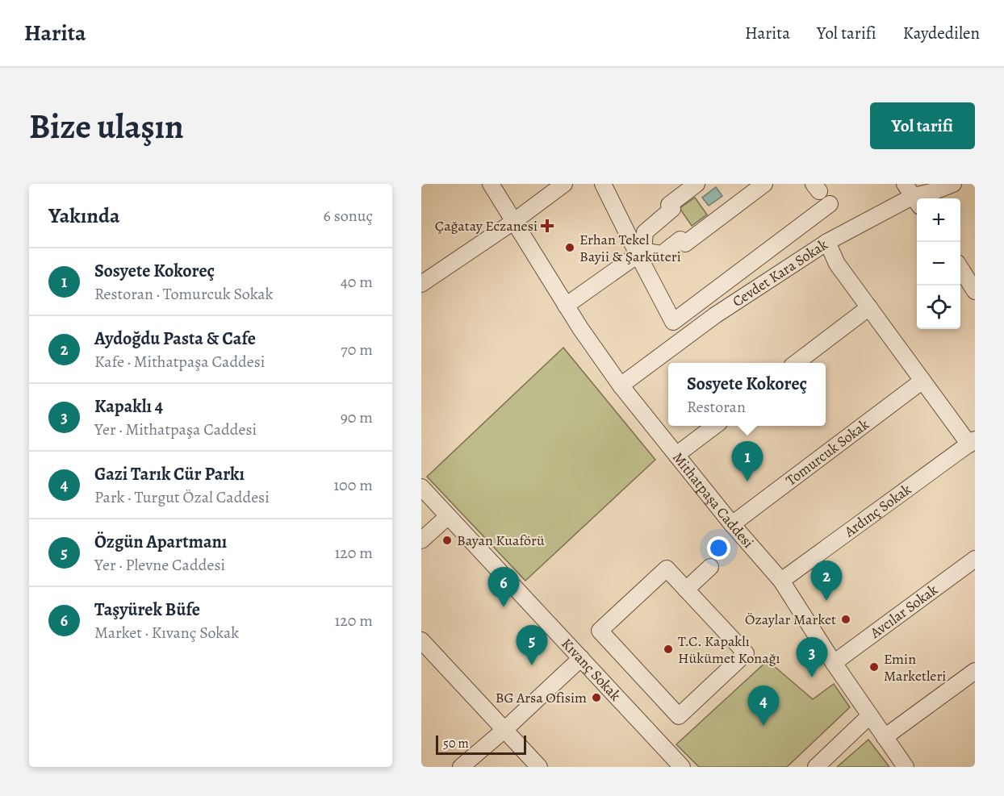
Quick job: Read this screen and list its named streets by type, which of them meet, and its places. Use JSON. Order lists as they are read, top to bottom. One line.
{"streets":{"street":["Cevdet Kara Sokak","Tomurcuk Sokak","Mithatpaşa Caddesi","Ardınç Sokak","Avcılar Sokak","Kıvanç Sokak"]},"crossings":[["Cevdet Kara Sokak","Mithatpaşa Caddesi"],["Tomurcuk Sokak","Mithatpaşa Caddesi"],["Mithatpaşa Caddesi","Ardınç Sokak"],["Mithatpaşa Caddesi","Avcılar Sokak"]],"places":{"health":["Çağatay Eczanesi"],"other":["Erhan Tekel Bayii & Şarküteri","Bayan Kuaförü","Özaylar Market","T.C. Kapaklı Hükümet Konağı","Emin Marketleri","BG Arsa Ofisim"]},"scale_bar":"50 m","page":{"header":"Harita","nav":["Harita","Yol tarifi","Kaydedilen"],"buttons":"Yol tarifi","title":"Bize ulaşın","heading":["Yakında","6 sonuç"],"map_buttons":["+","−"],"list":[{"mark":"1","name":"Sosyete Kokoreç","note":"Restoran · Tomurcuk Sokak","value":"40 m"},{"mark":"2","name":"Aydoğdu Pasta & Cafe","note":"Kafe · Mithatpaşa Caddesi","value":"70 m"},{"mark":"3","name":"Kapaklı 4","note":"Yer · Mithatpaşa Caddesi","value":"90 m"},{"mark":"4","name":"Gazi Tarık Cür Parkı","note":"Park · Turgut Özal Caddesi","value":"100 m"},{"mark":"5","name":"Özgün Apartmanı","note":"Yer · Plevne Caddesi","value":"120 m"},{"mark":"6","name":"Taşyürek Büfe","note":"Market · Kıvanç Sokak","value":"120 m"}],"popup":["Sosyete Kokoreç","Restoran"],"pins":["1","2","6","5","3","4"],"scale":"50 m"}}
